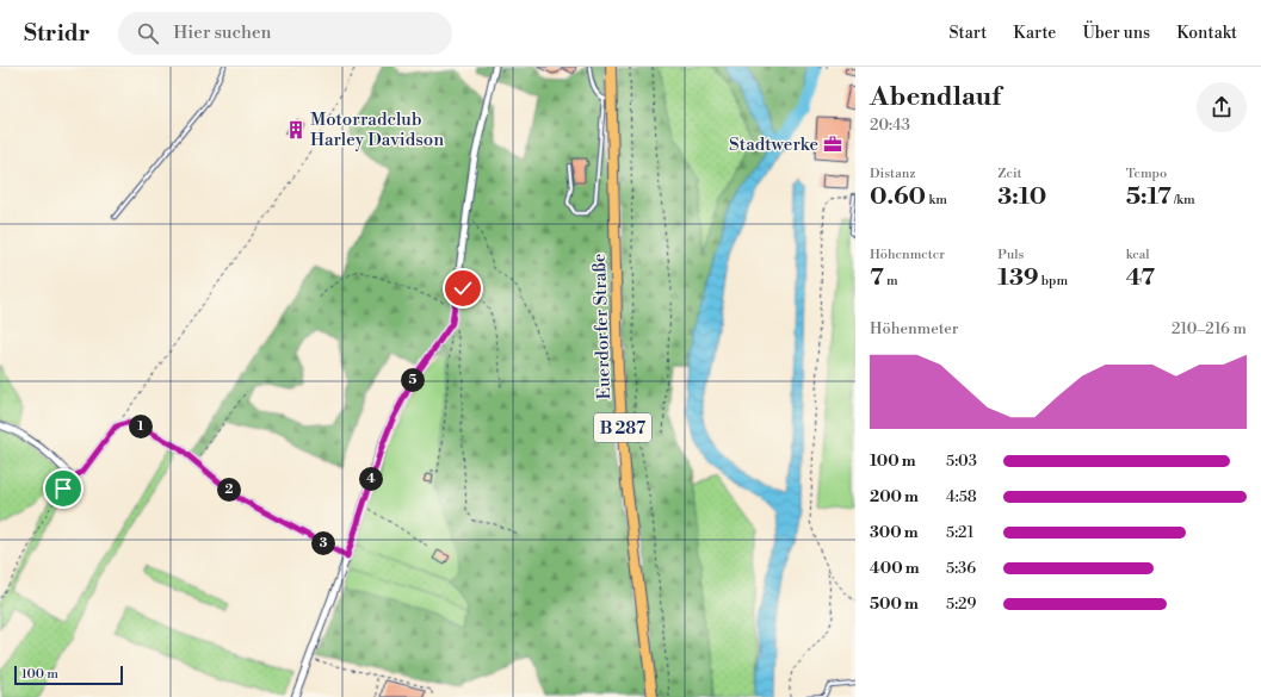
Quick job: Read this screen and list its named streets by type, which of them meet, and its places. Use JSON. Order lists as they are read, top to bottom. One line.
{"streets":{"main road":["Euerdorfer Straße","B 287"]},"places":{"building":["Motorradclub Harley Davidson"],"office":["Stadtwerke"]},"scale_bar":"100 m","page":{"header":"Stridr","search":"Hier suchen","nav":["Start","Karte","Über uns","Kontakt"],"heading":["Abendlauf","20:43"],"stats":[["Distanz","0.60 km"],["Zeit","3:10"],["Tempo","5:17 /km"],["Höhenmeter","7 m"],["Puls","139 bpm"],["kcal","47"]],"chart":["Höhenmeter","210–216 m"],"pins":["5","1","4","2","3"],"list":[{"name":"100 m","note":"5:03"},{"name":"200 m","note":"4:58"},{"name":"300 m","note":"5:21"},{"name":"400 m","note":"5:36"},{"name":"500 m","note":"5:29"}],"scale":"100 m"}}
